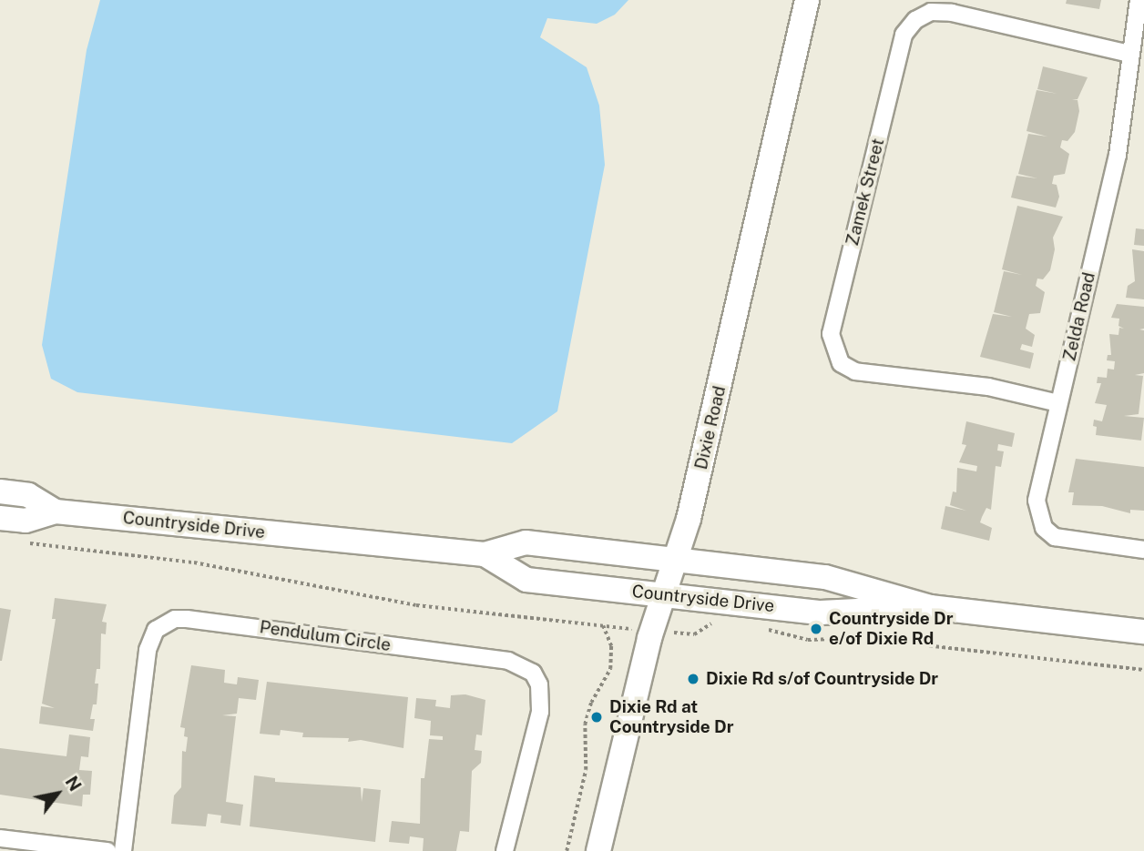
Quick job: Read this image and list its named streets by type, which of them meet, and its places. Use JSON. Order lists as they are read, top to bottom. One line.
{"streets":{"main road":["Dixie Road","Countryside Drive"],"street":["Zamek Street","Zelda Road","Pendulum Circle"]},"crossings":[["Zamek Street","Zelda Road"],["Dixie Road","Countryside Drive"]],"places":["Countryside Dr e/of Dixie Rd","Dixie Rd s/of Countryside Dr","Dixie Rd at Countryside Dr"],"north":"top right"}
